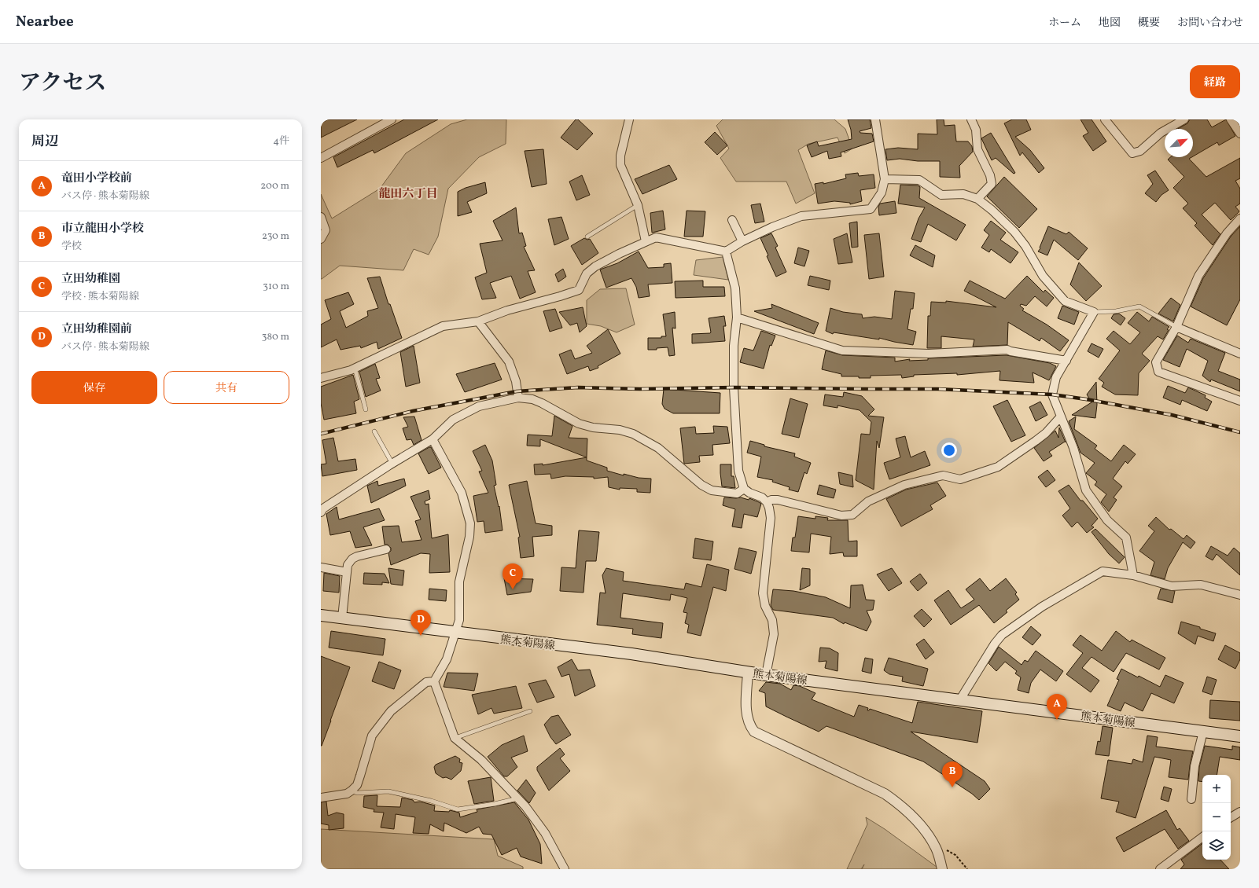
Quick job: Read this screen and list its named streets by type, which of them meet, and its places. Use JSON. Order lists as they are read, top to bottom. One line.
{"streets":{"main road":["熊本菊陽線"]},"districts":["龍田六丁目"],"north":"top right","page":{"header":"Nearbee","nav":["ホーム","地図","概要","お問い合わせ"],"title":"アクセス","buttons":["経路",["保存","共有"]],"heading":["周辺","4件"],"list":[{"mark":"A","name":"竜田小学校前","note":"バス停 · 熊本菊陽線","value":"200 m"},{"mark":"B","name":"市立龍田小学校","note":"学校","value":"230 m"},{"mark":"C","name":"立田幼稚園","note":"学校 · 熊本菊陽線","value":"310 m"},{"mark":"D","name":"立田幼稚園前","note":"バス停 · 熊本菊陽線","value":"380 m"}],"pins":["C","D","A","B"],"map_buttons":["+","−"]}}
